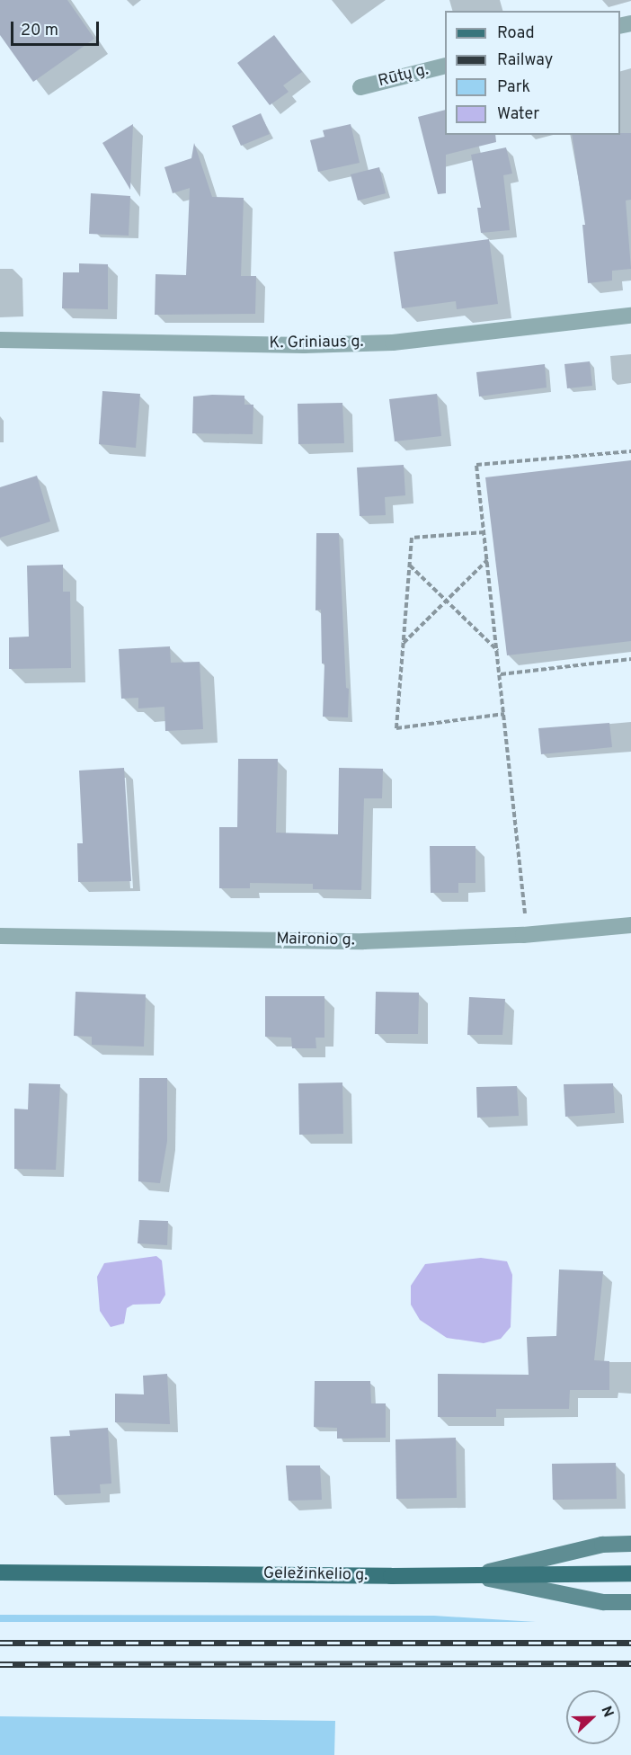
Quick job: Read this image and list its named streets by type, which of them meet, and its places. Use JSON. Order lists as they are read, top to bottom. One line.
{"streets":{"main road":["Geležinkelio g."],"street":["Rūtų g.","K. Griniaus g.","Maironio g."]},"legend":["Road","Railway","Park","Water"],"scale_bar":"20 m","north":"right"}
